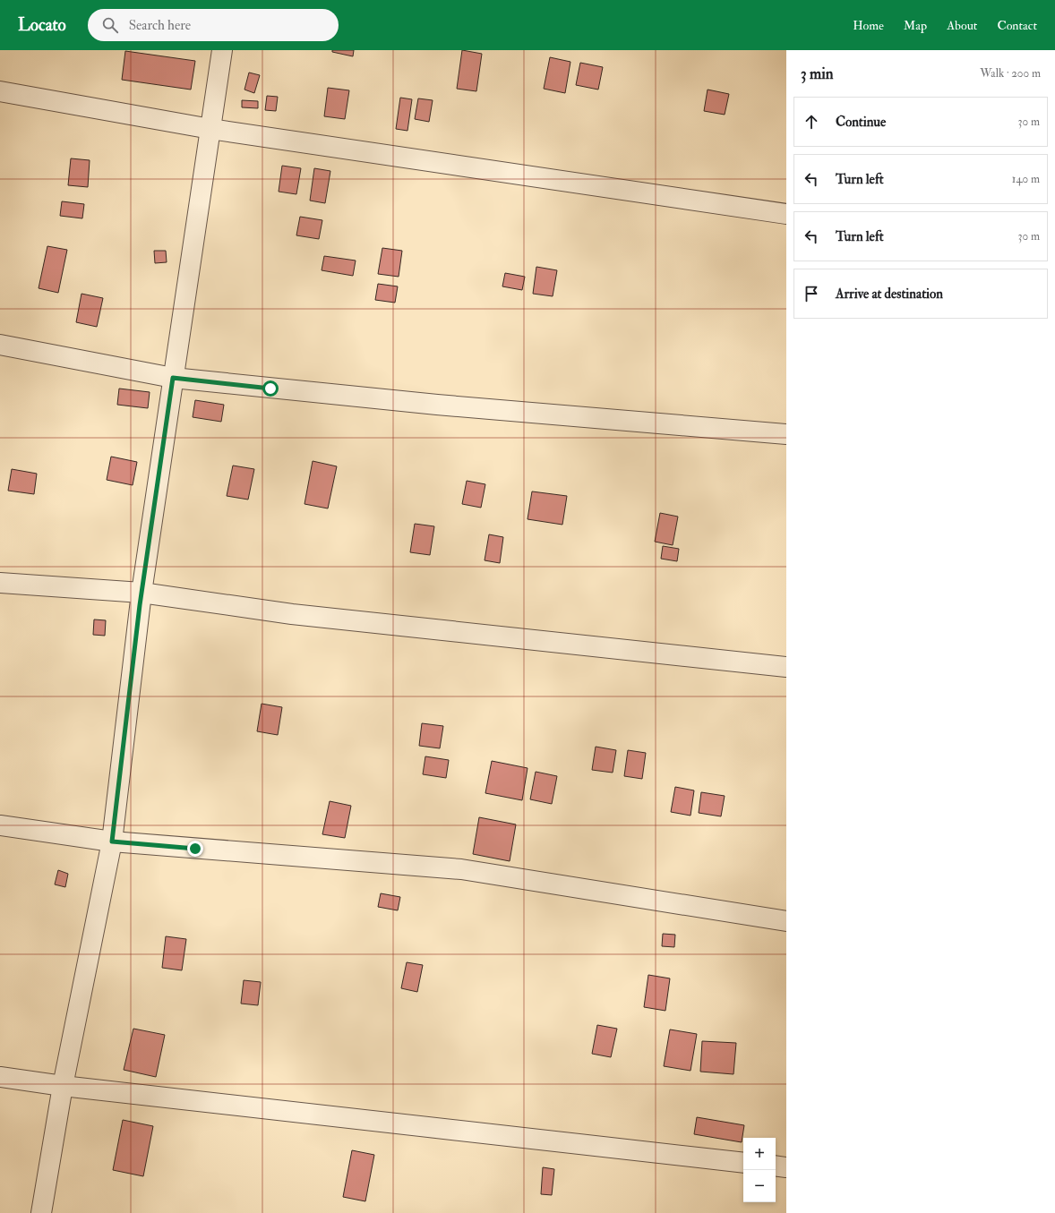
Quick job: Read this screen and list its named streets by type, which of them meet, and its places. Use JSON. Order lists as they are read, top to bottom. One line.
{"page":{"header":"Locato","search":"Search here","nav":["Home","Map","About","Contact"],"heading":["3 min","Walk · 200 m"],"list":[["Continue","30 m"],["Turn left","140 m"],["Turn left","30 m"],"Arrive at destination"],"map_buttons":["+","−"]}}
